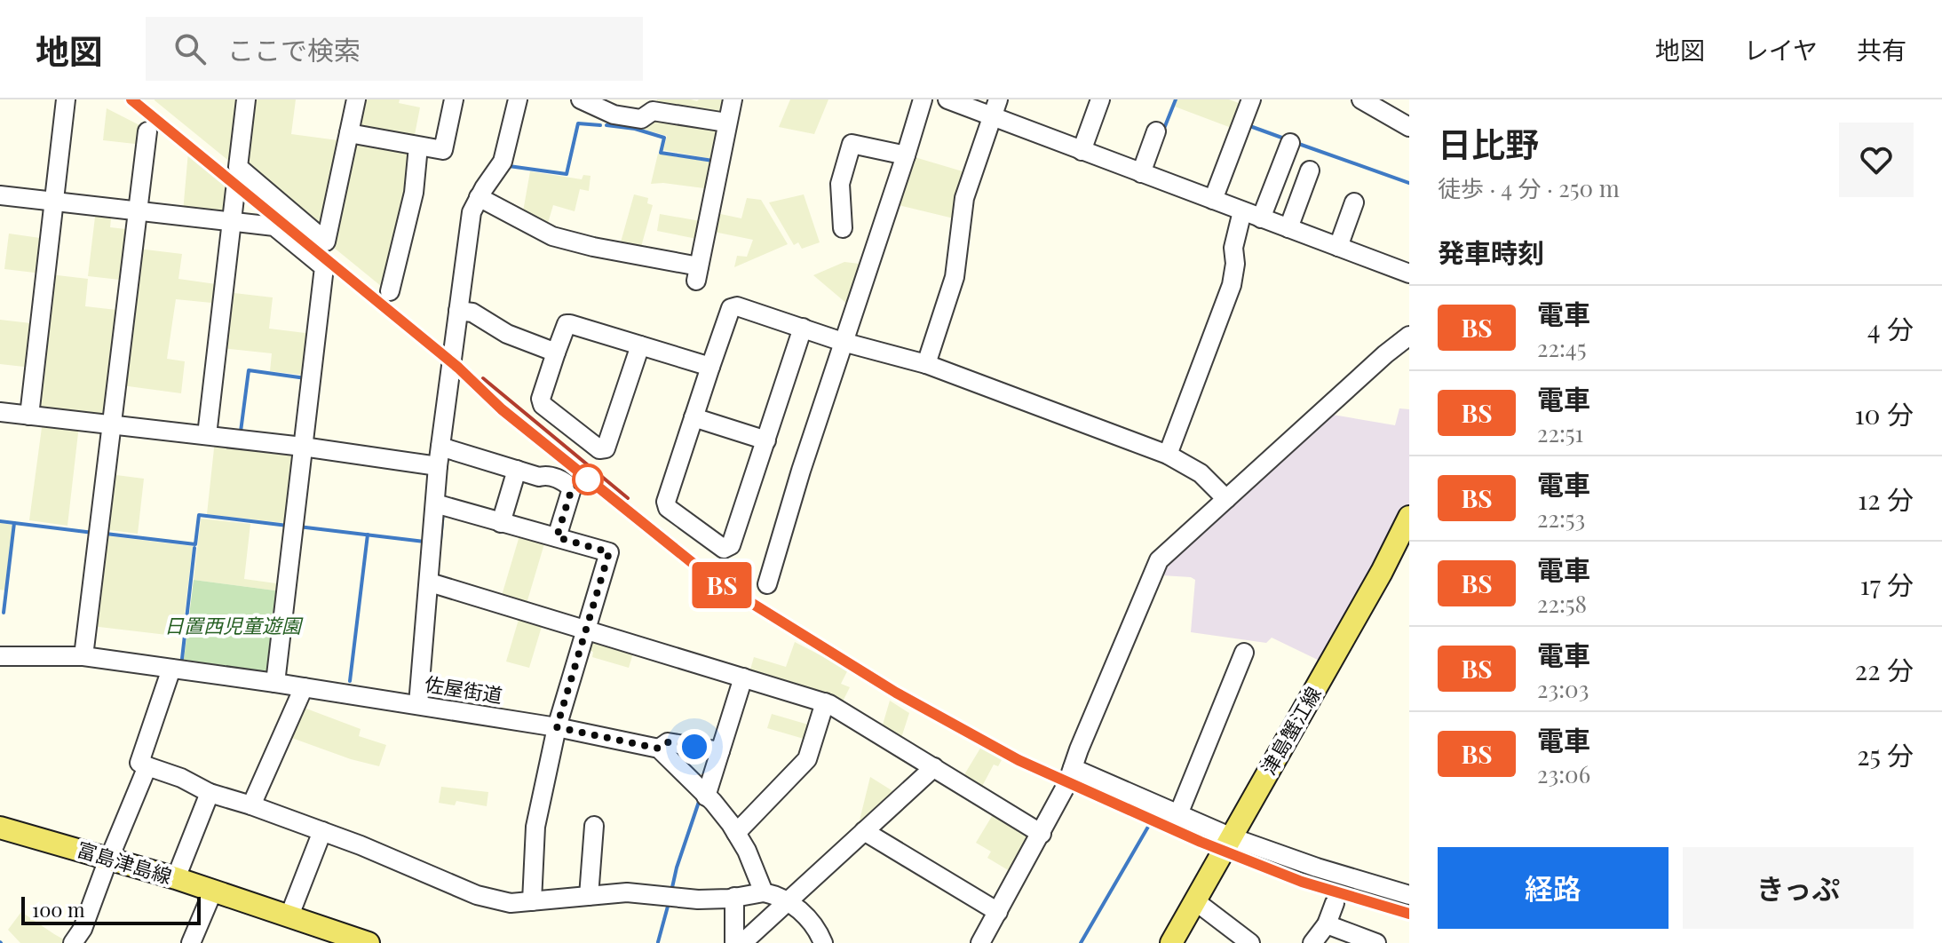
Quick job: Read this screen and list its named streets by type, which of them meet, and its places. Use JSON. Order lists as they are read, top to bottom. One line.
{"streets":{"main road":["津島蟹江線","富島津島線"],"street":["佐屋街道"]},"parks":["日置西児童遊園"],"scale_bar":"100 m","page":{"header":"地図","search":"ここで検索","nav":["地図","レイヤ","共有"],"on_map":"BS","heading":[["日比野","徒歩 · 4 分 · 250 m"],"発車時刻"],"list":[{"mark":"BS","name":"電車","note":"22:45","value":"4 分"},{"mark":"BS","name":"電車","note":"22:51","value":"10 分"},{"mark":"BS","name":"電車","note":"22:53","value":"12 分"},{"mark":"BS","name":"電車","note":"22:58","value":"17 分"},{"mark":"BS","name":"電車","note":"23:03","value":"22 分"},{"mark":"BS","name":"電車","note":"23:06","value":"25 分"}],"buttons":["経路","きっぷ"],"scale":"100 m"}}
